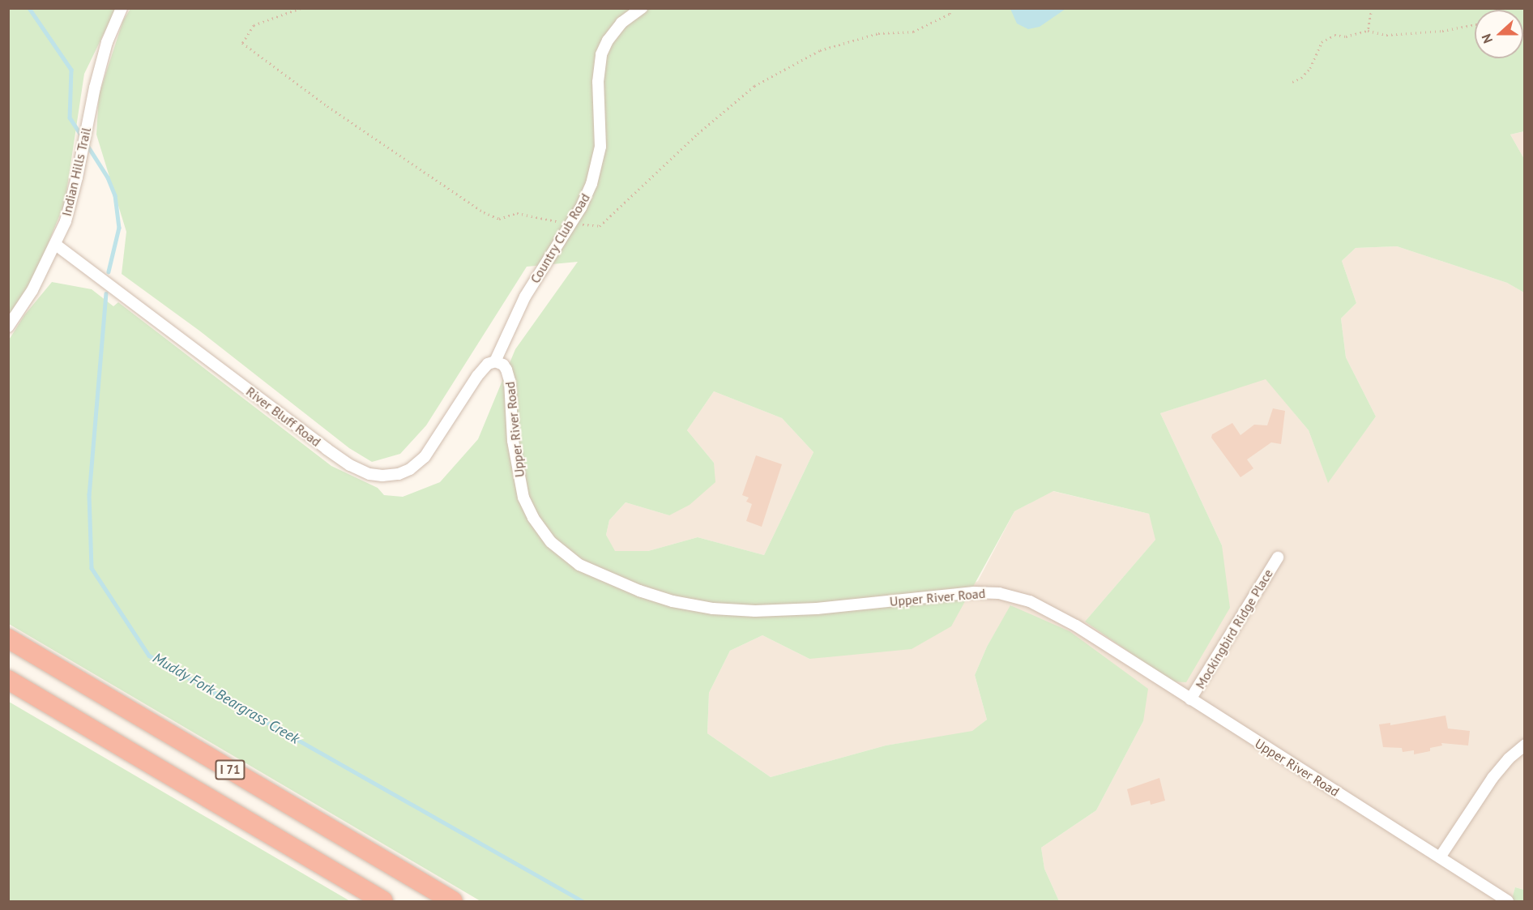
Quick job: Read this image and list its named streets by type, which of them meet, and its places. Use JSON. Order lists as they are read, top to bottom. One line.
{"streets":{"highway":["I 71"],"street":["Indian Hills Trail","Country Club Road","River Bluff Road","Upper River Road","Mockingbird Ridge Place"]},"crossings":[["Indian Hills Trail","River Bluff Road"],["Country Club Road","River Bluff Road"],["Country Club Road","Upper River Road"],["River Bluff Road","Upper River Road"],["Upper River Road","Mockingbird Ridge Place"]],"water":["Muddy Fork Beargrass Creek"],"north":"left"}
